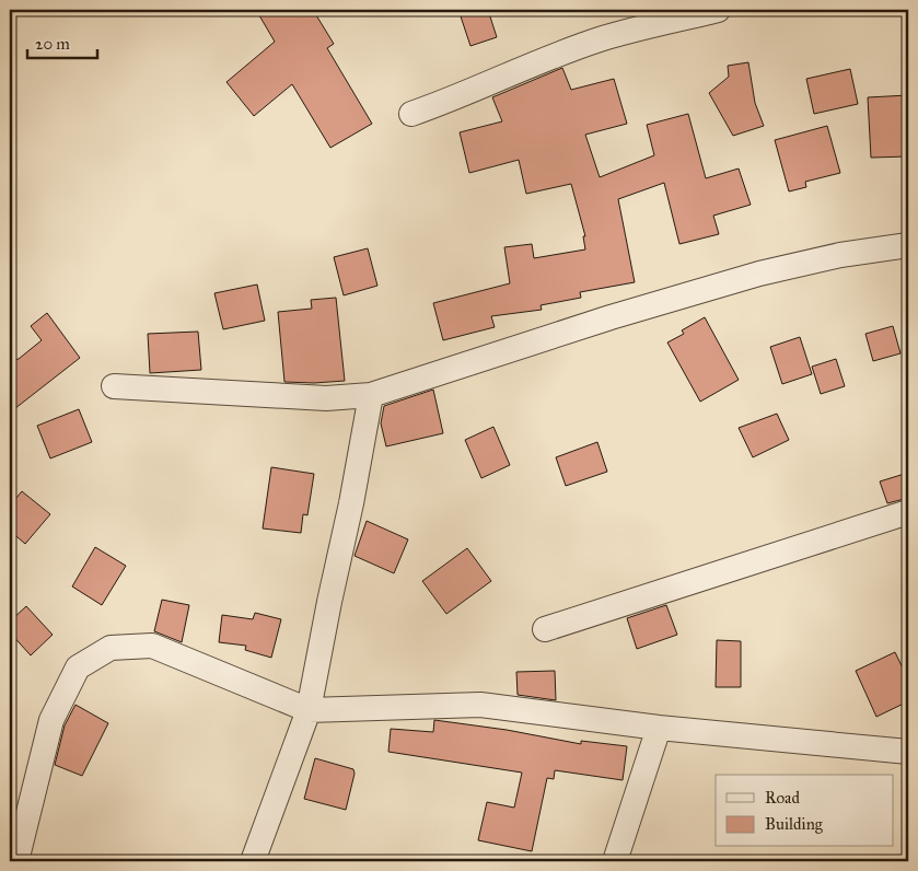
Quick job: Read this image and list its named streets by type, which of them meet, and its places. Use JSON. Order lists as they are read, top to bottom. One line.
{"legend":["Road","Building"],"scale_bar":"20 m"}
